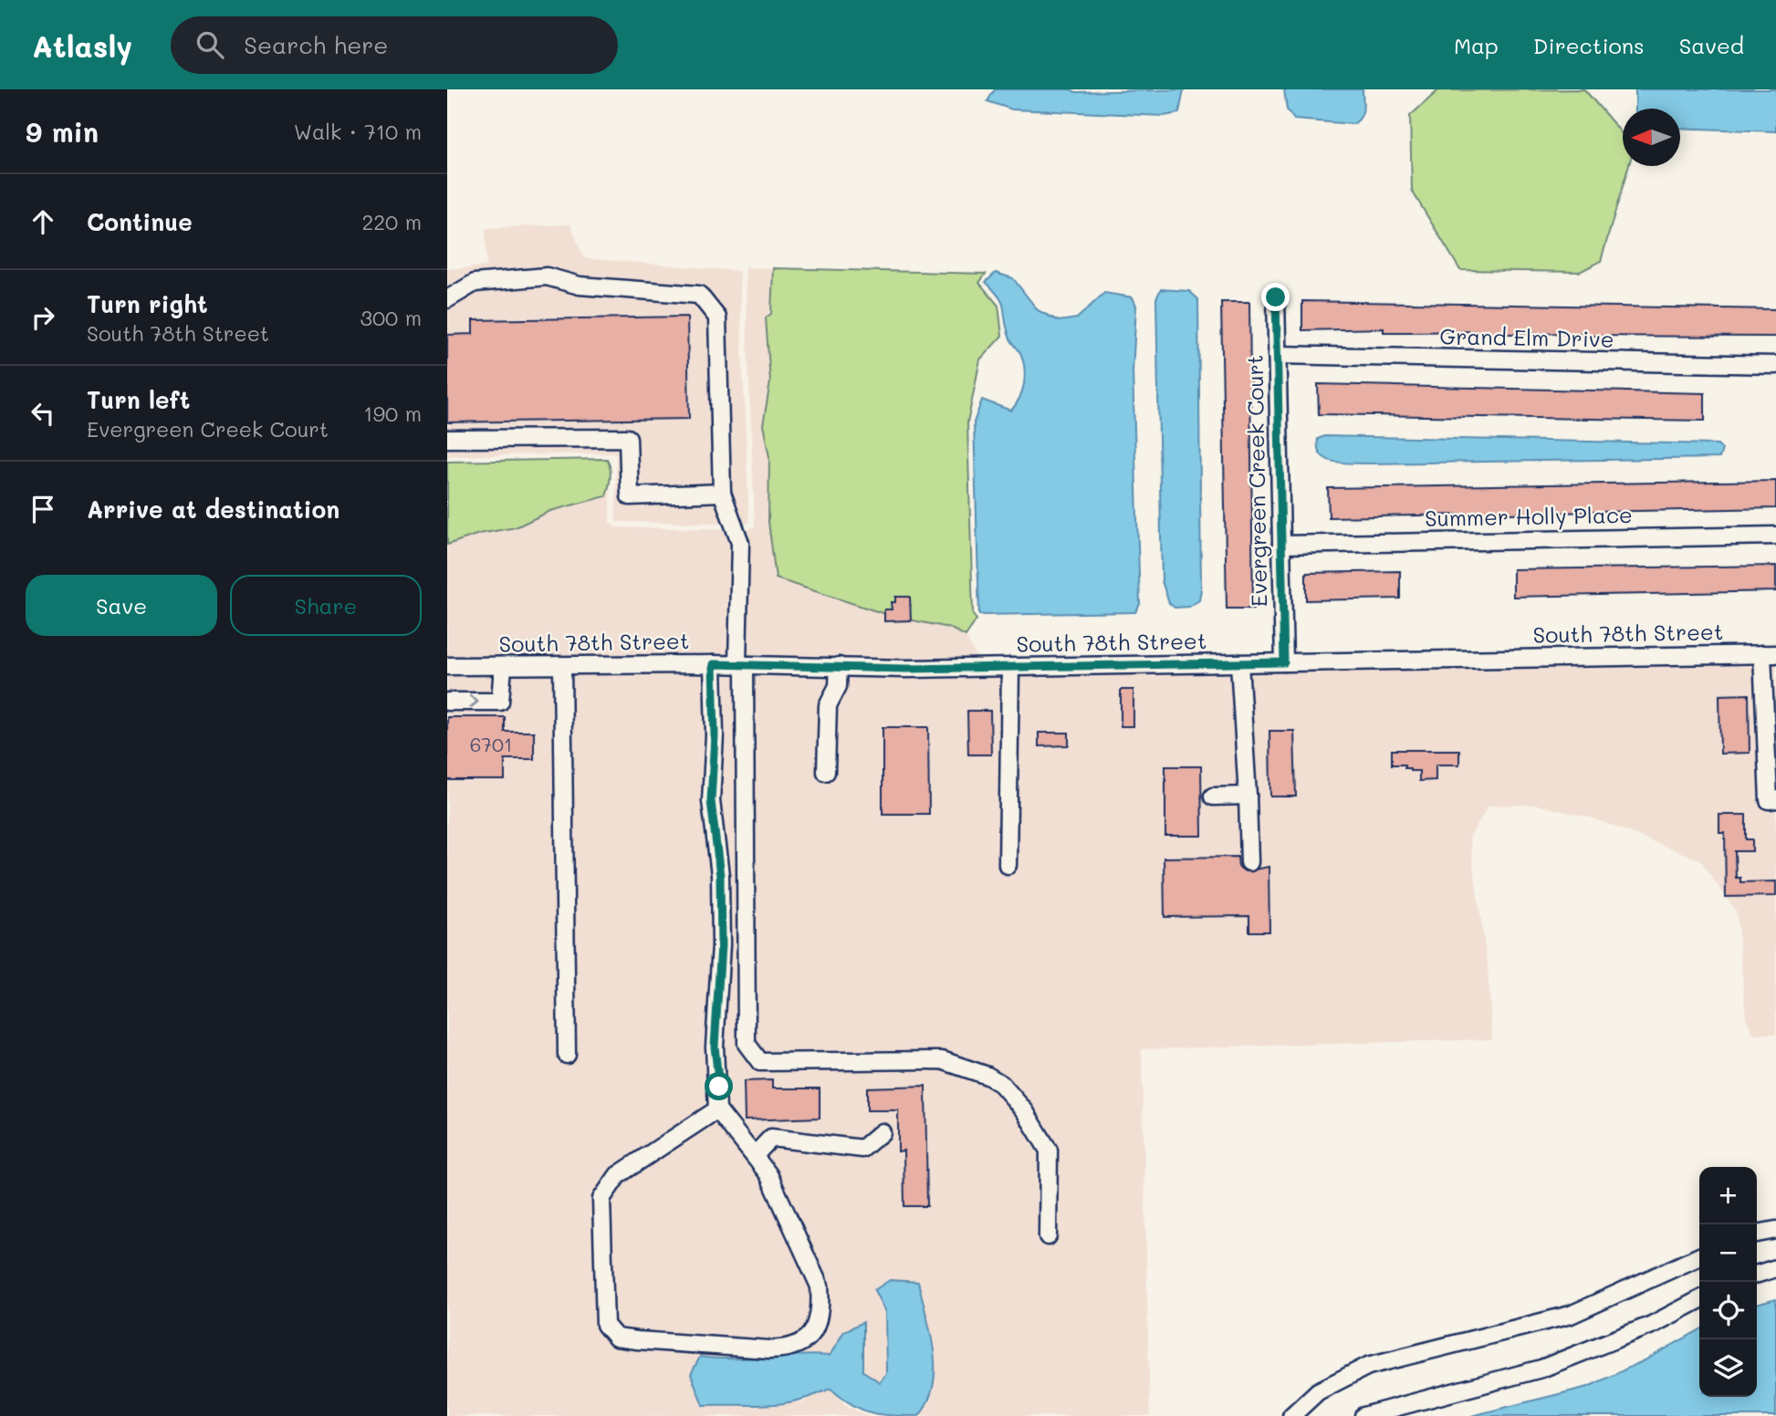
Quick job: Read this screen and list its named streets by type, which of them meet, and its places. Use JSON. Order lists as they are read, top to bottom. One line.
{"streets":{"street":["Grand Elm Drive","Evergreen Creek Court","Summer Holly Place","South 78th Street"]},"crossings":[["Grand Elm Drive","Evergreen Creek Court"],["Evergreen Creek Court","Summer Holly Place"],["Evergreen Creek Court","South 78th Street"]],"house_numbers":["6701"],"north":"left","page":{"header":"Atlasly","search":"Search here","nav":["Map","Directions","Saved"],"heading":["9 min","Walk · 710 m"],"list":[["Continue","220 m"],["Turn right","South 78th Street","300 m"],["Turn left","Evergreen Creek Court","190 m"],"Arrive at destination"],"buttons":["Save","Share"],"map_buttons":["+","−"]}}
